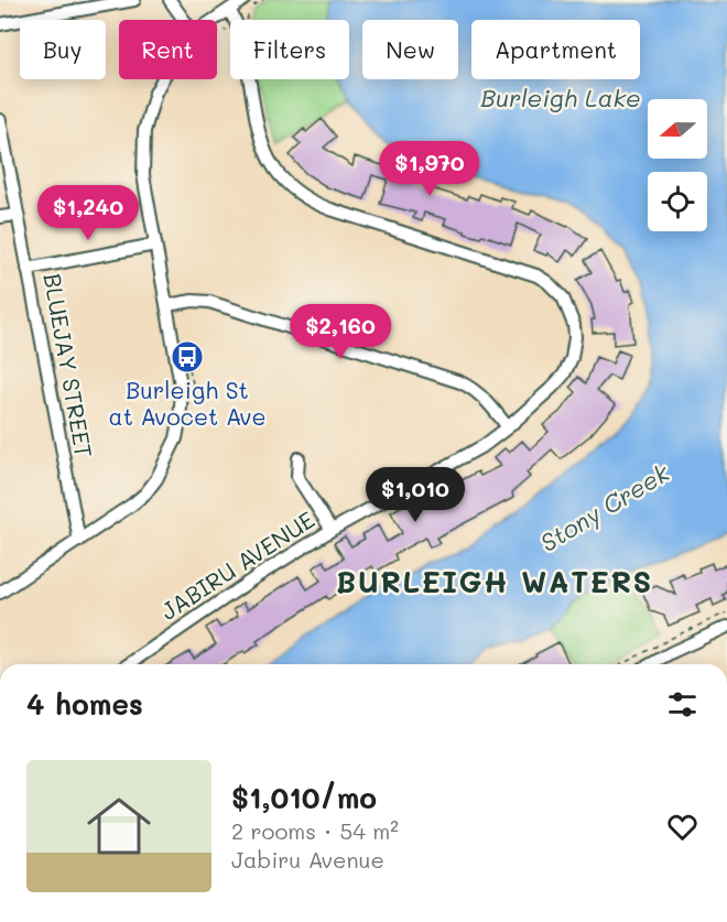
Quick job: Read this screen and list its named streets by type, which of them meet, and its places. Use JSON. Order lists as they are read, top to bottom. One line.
{"streets":{"street":["BLUEJAY STREET","JABIRU AVENUE"]},"districts":["BURLEIGH WATERS"],"water":["Burleigh Lake","Stony Creek"],"places":{"bus stop":["Burleigh St at Avocet Ave"]},"north":"left","page":{"chip":["Buy","Rent","Filters","New","Apartment"],"price":["$1,970","$1,240","$2,160","$1,010"],"heading":"4 homes","list":[{"name":"$1,010/mo","note":"2 rooms · 54 m² · Jabiru Avenue"}]}}
